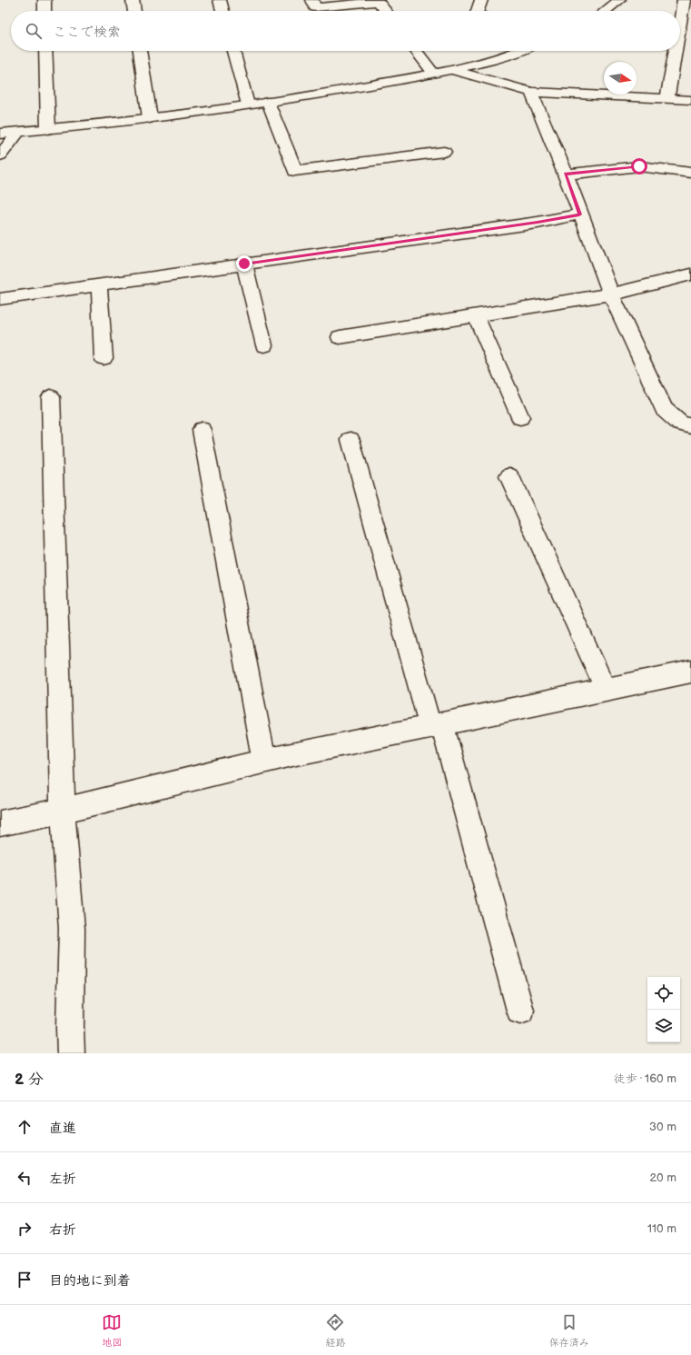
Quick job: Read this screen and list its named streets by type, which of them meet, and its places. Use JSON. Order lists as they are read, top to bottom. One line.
{"north":"right","page":{"search":"ここで検索","heading":["2 分","徒歩 · 160 m"],"list":[["直進","30 m"],["左折","20 m"],["右折","110 m"],"目的地に到着"],"nav":["地図","経路","保存済み"]}}
